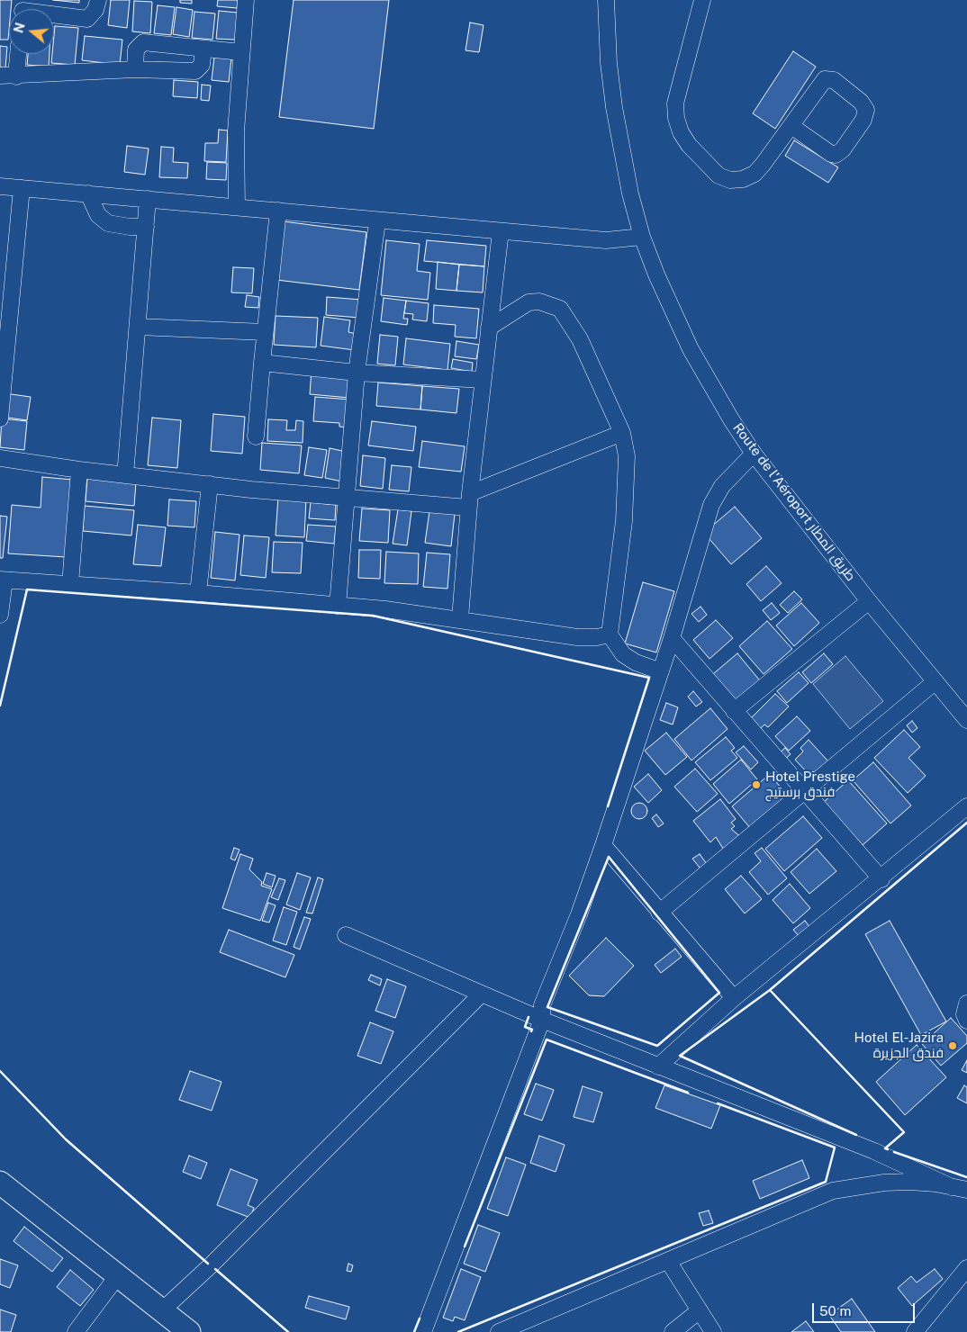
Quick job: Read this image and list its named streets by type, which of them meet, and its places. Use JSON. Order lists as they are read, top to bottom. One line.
{"streets":{"street":["Route de l'Aéroport طريق المطار"]},"places":["Hotel Prestige فندق برستيج","Hotel El-Jazira فندق الجزيرة"],"scale_bar":"50 m","north":"left"}
